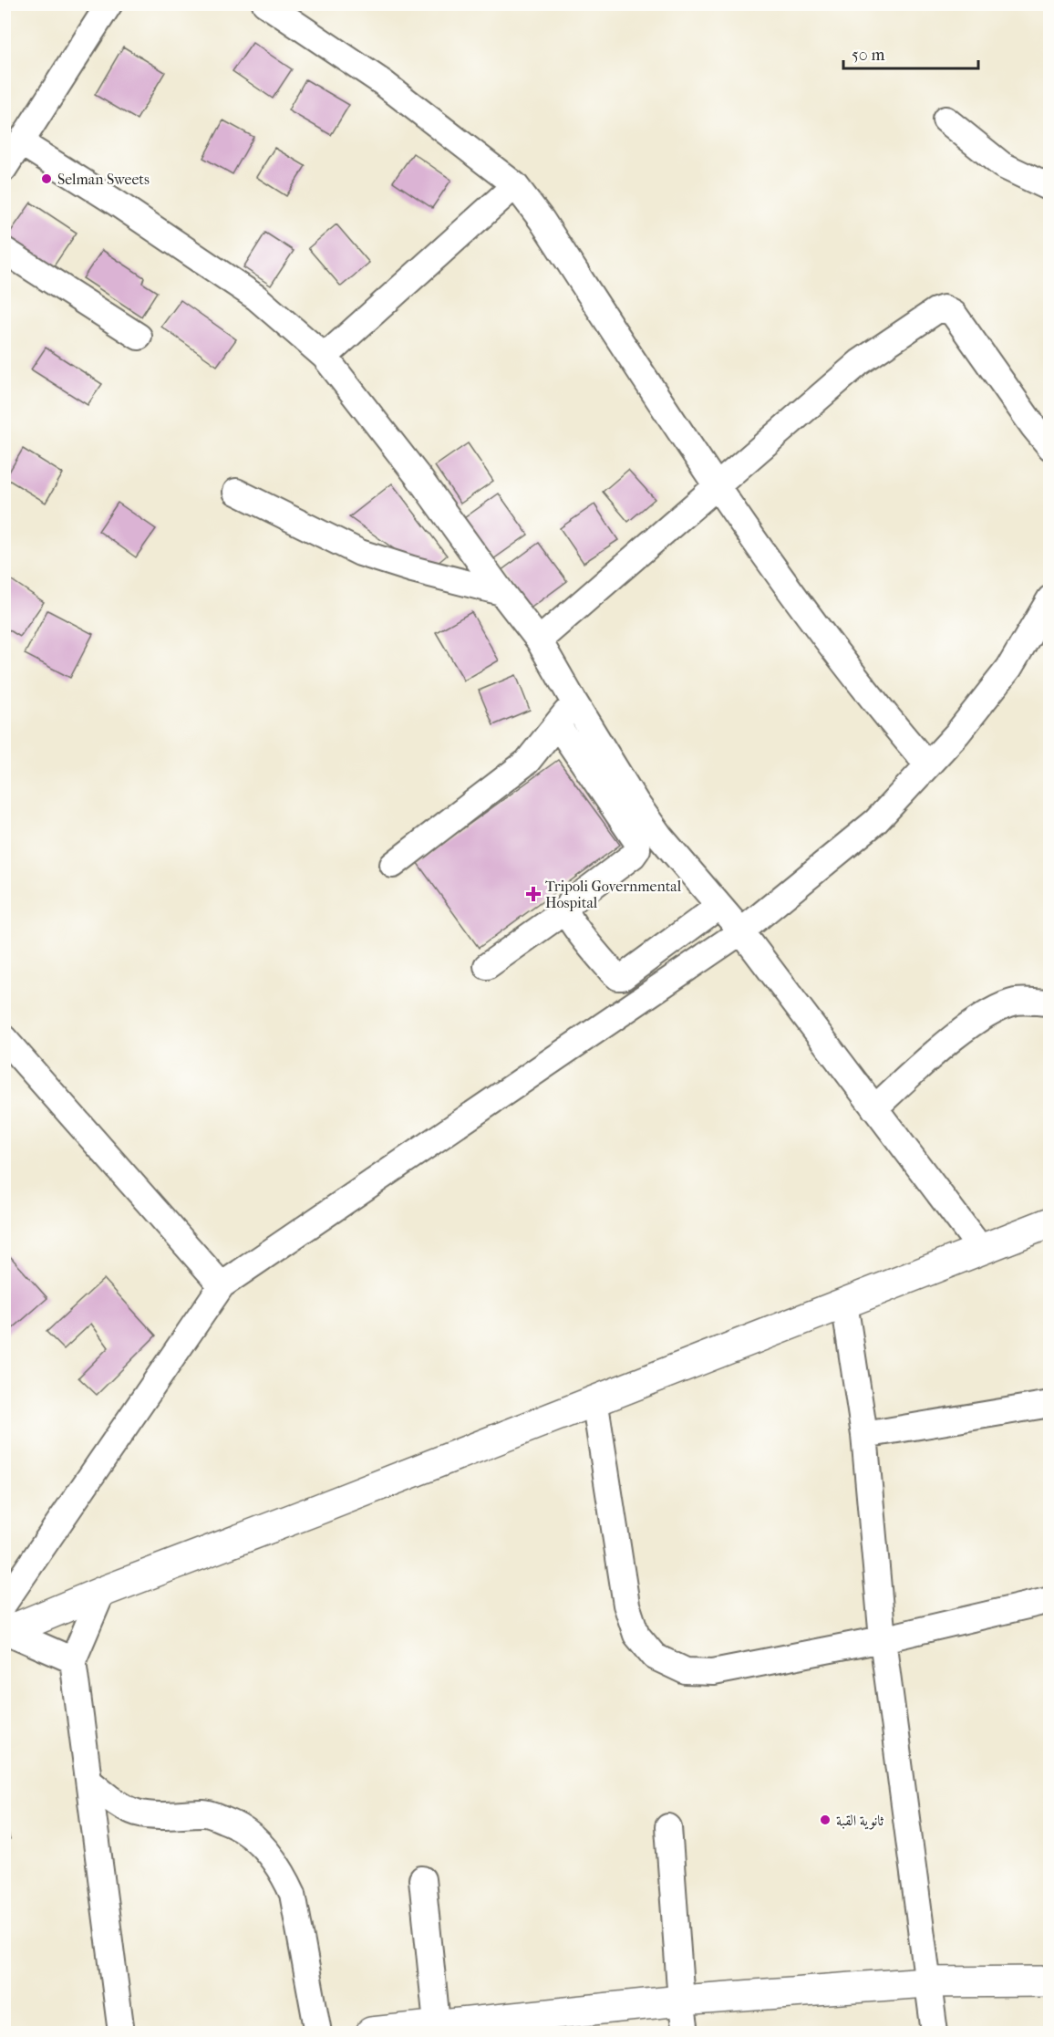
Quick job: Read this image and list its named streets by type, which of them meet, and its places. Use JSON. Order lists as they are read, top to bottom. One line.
{"places":{"other":["Selman Sweets","ثانوية القبة"],"health":["Tripoli Governmental Hospital"]},"scale_bar":"50 m"}
